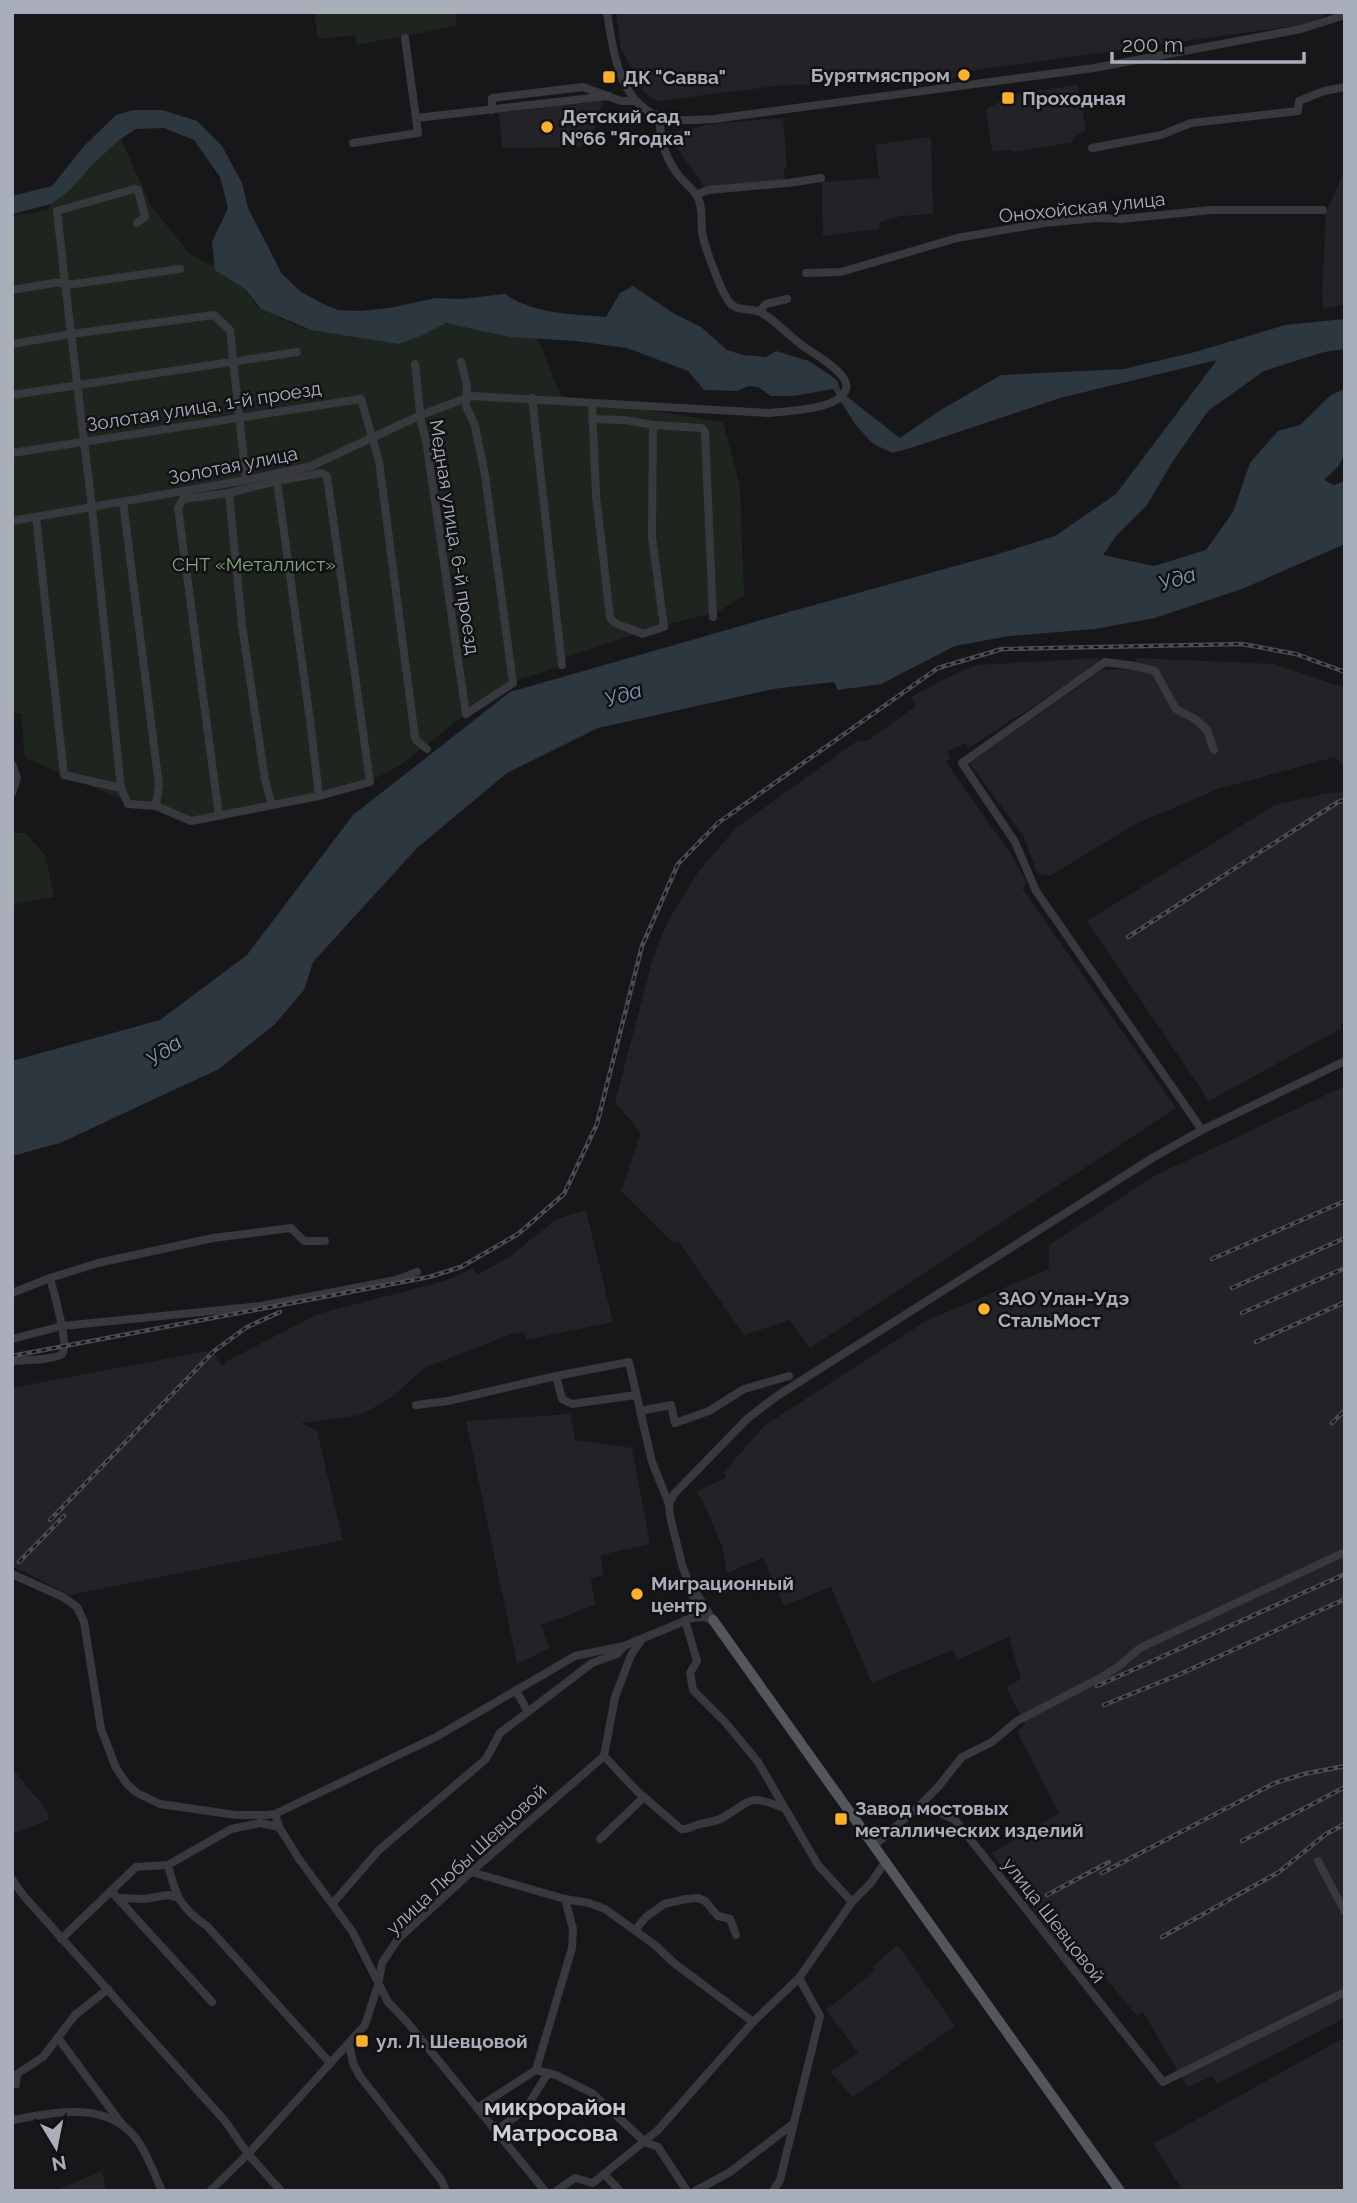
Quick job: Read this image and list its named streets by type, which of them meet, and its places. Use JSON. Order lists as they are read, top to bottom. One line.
{"streets":{"street":["Онохойская улица","Золотая улица, 1-й проезд","Золотая улица","Медная улица, 6-й проезд","улица Любы Шевцовой","улица Шевцовой"]},"crossings":[["Золотая улица, 1-й проезд","Золотая улица"],["Золотая улица","Медная улица, 6-й проезд"]],"districts":["микрорайон Матросова"],"water":["Уда"],"parks":["СНТ «Металлист»"],"places":{"other":["Бурятмяспром","Детский сад №66 \"Ягодка\"","ЗАО Улан-Удэ СтальМост","Миграционный центр"],"transit":["ДК \"Савва\"","Проходная","Завод мостовых металлических изделий","ул. Л. Шевцовой"]},"scale_bar":"200 m","north":"bottom"}
